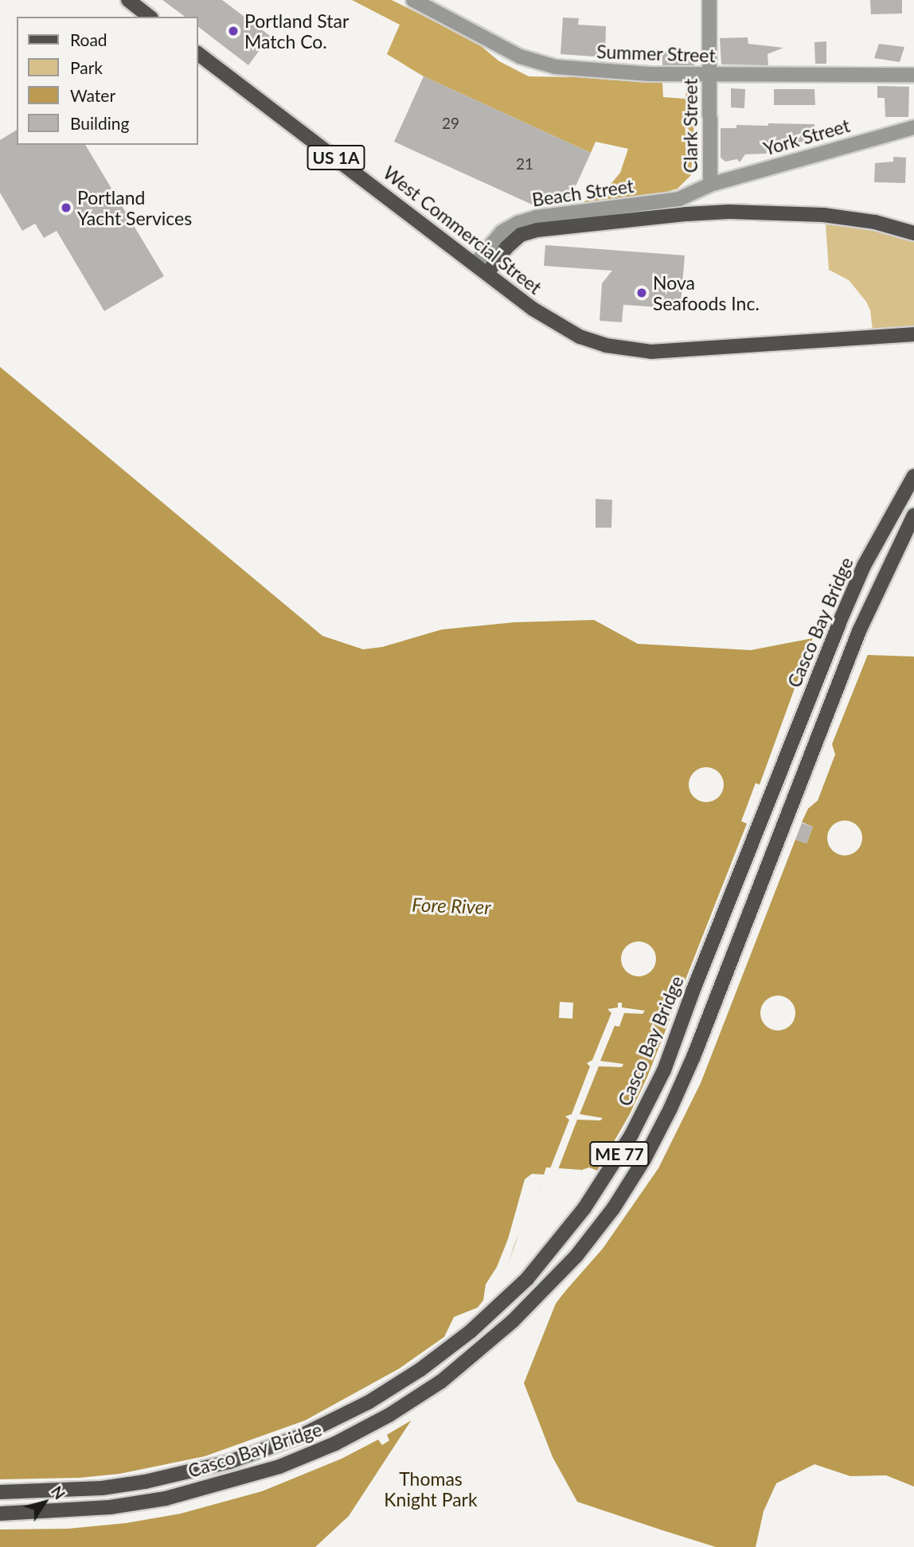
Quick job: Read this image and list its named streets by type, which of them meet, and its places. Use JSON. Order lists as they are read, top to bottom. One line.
{"streets":{"main road":["US 1A","West Commercial Street","Casco Bay Bridge","ME 77"],"street":["Summer Street","Clark Street","York Street","Beach Street"]},"crossings":[["Summer Street","Clark Street"],["Clark Street","York Street"],["Clark Street","Beach Street"],["York Street","Beach Street"],["Beach Street","West Commercial Street"]],"water":["Fore River"],"parks":["Thomas Knight Park"],"places":["Portland Star Match Co.","Portland Yacht Services","Nova Seafoods Inc."],"house_numbers":["29","21"],"legend":["Road","Park","Water","Building"],"north":"top right"}
